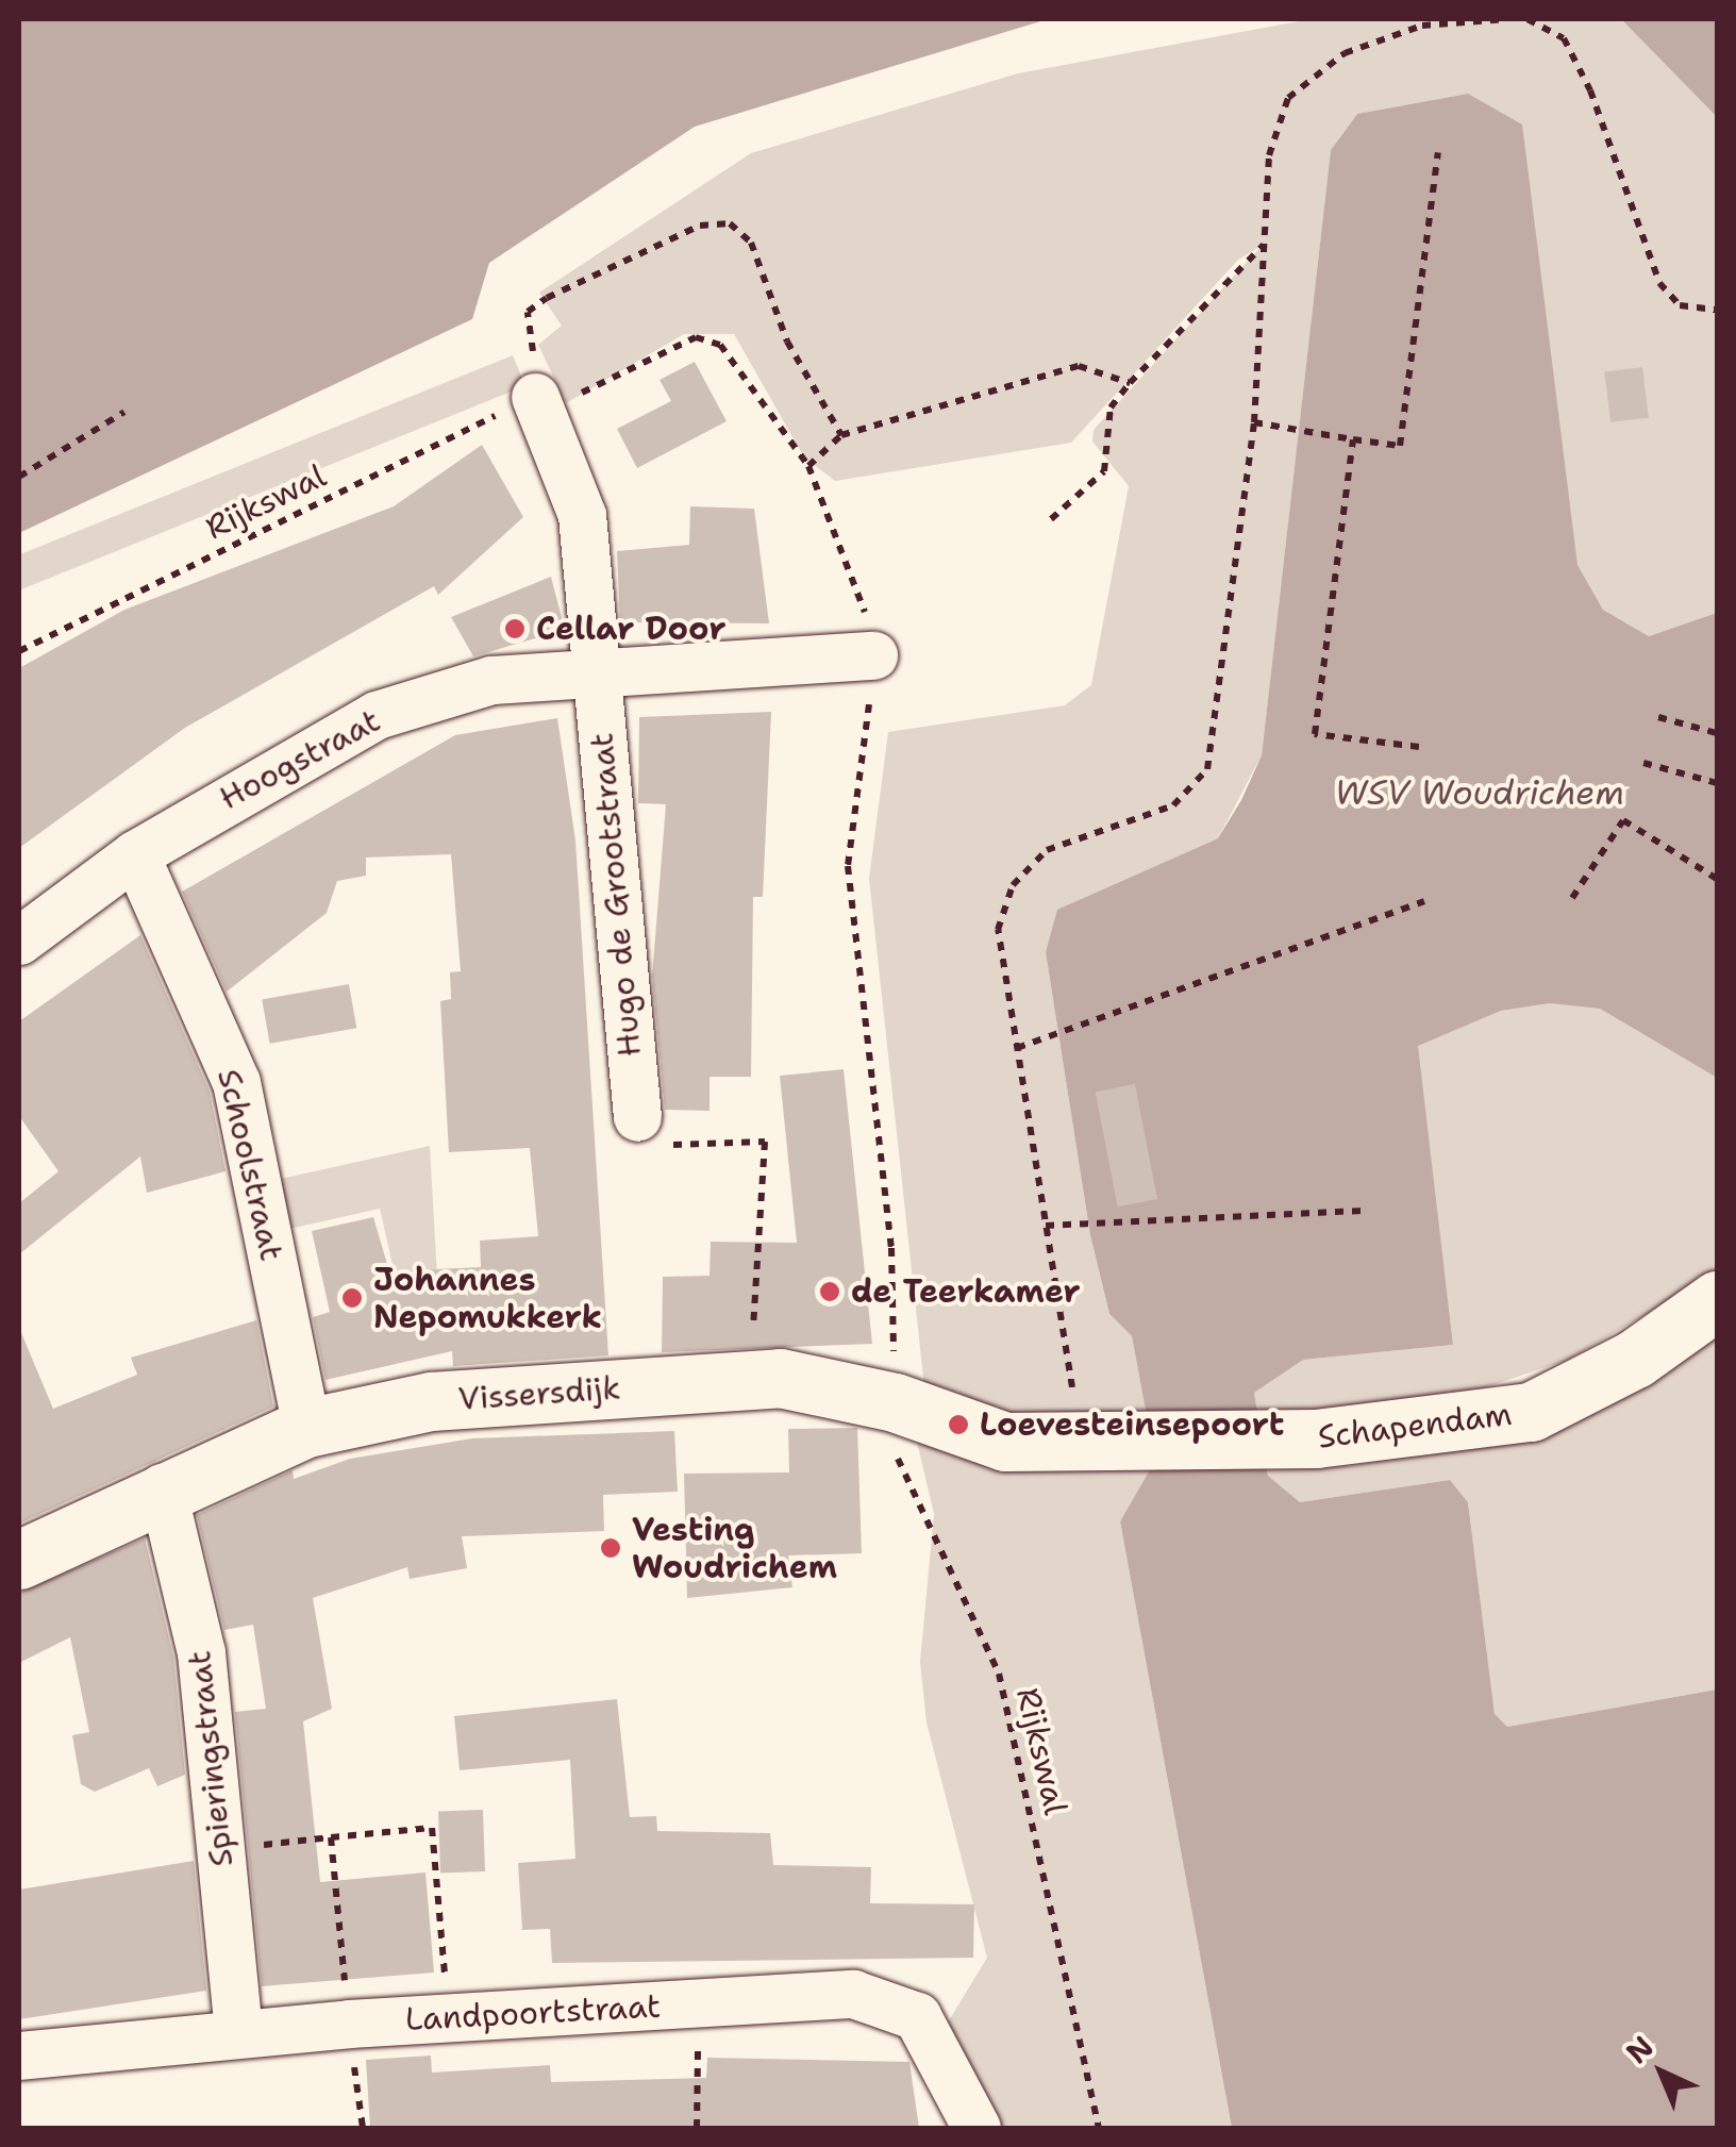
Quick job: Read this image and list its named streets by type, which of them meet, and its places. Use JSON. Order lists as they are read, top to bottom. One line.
{"streets":{"street":["Hoogstraat","Hugo de Grootstraat","Schoolstraat","Vissersdijk","Schapendam","Spieringstraat","Landpoortstraat"],"path":["Rijkswal"]},"crossings":[["Rijkswal","Hoogstraat"],["Rijkswal","Hugo de Grootstraat"],["Rijkswal","Vissersdijk"],["Hoogstraat","Hugo de Grootstraat"],["Hoogstraat","Schoolstraat"],["Schoolstraat","Vissersdijk"],["Vissersdijk","Schapendam"],["Vissersdijk","Spieringstraat"],["Spieringstraat","Landpoortstraat"]],"water":["WSV Woudrichem"],"places":["Cellar Door","de Teerkamer","Johannes Nepomukkerk","Loevesteinsepoort","Vesting Woudrichem"],"north":"top left"}
